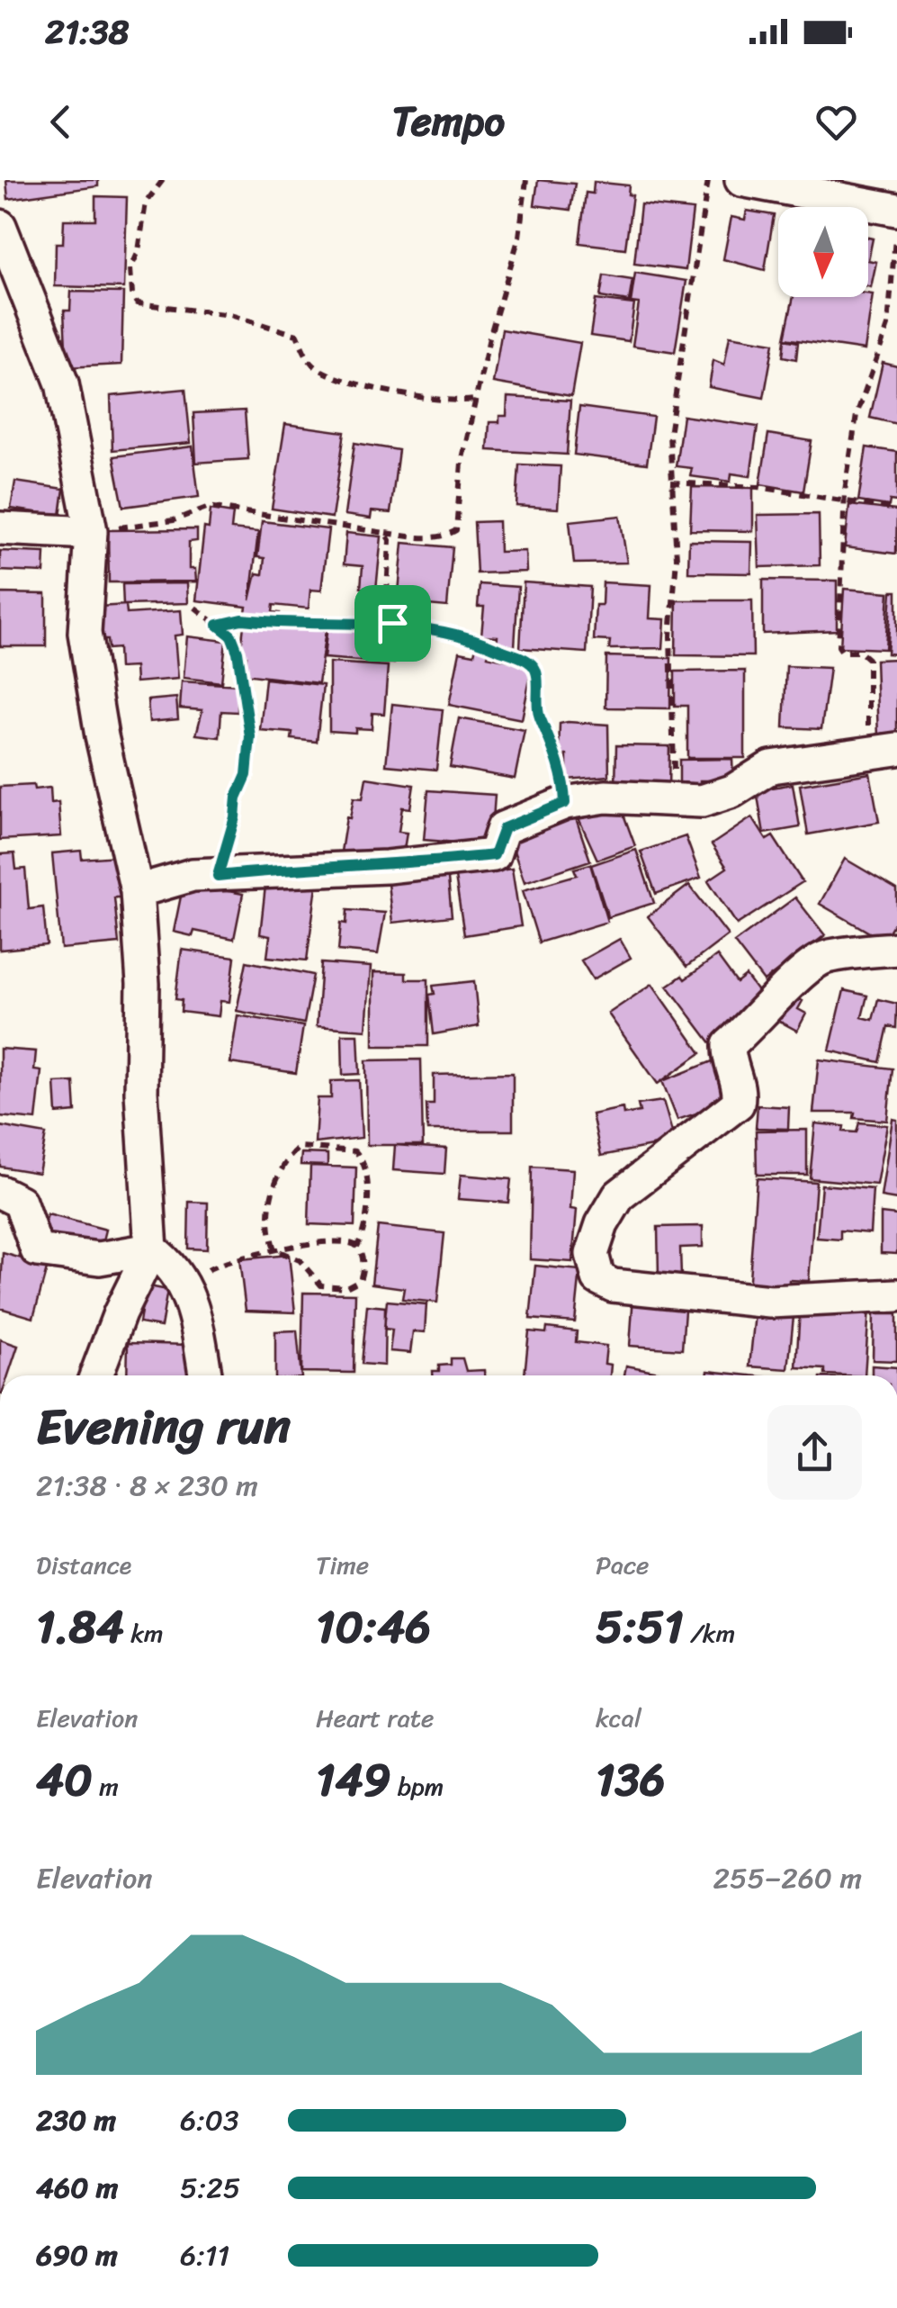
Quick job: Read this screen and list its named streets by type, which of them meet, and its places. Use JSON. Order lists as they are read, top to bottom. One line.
{"north":"bottom","page":{"status":"21:38","header":"Tempo","heading":["Evening run","21:38 · 8 × 230 m"],"stats":[["Distance","1.84 km"],["Time","10:46"],["Pace","5:51 /km"],["Elevation","40 m"],["Heart rate","149 bpm"],["kcal","136"]],"chart":["Elevation","255–260 m"],"list":[{"name":"230 m","note":"6:03"},{"name":"460 m","note":"5:25"},{"name":"690 m","note":"6:11"}]}}
